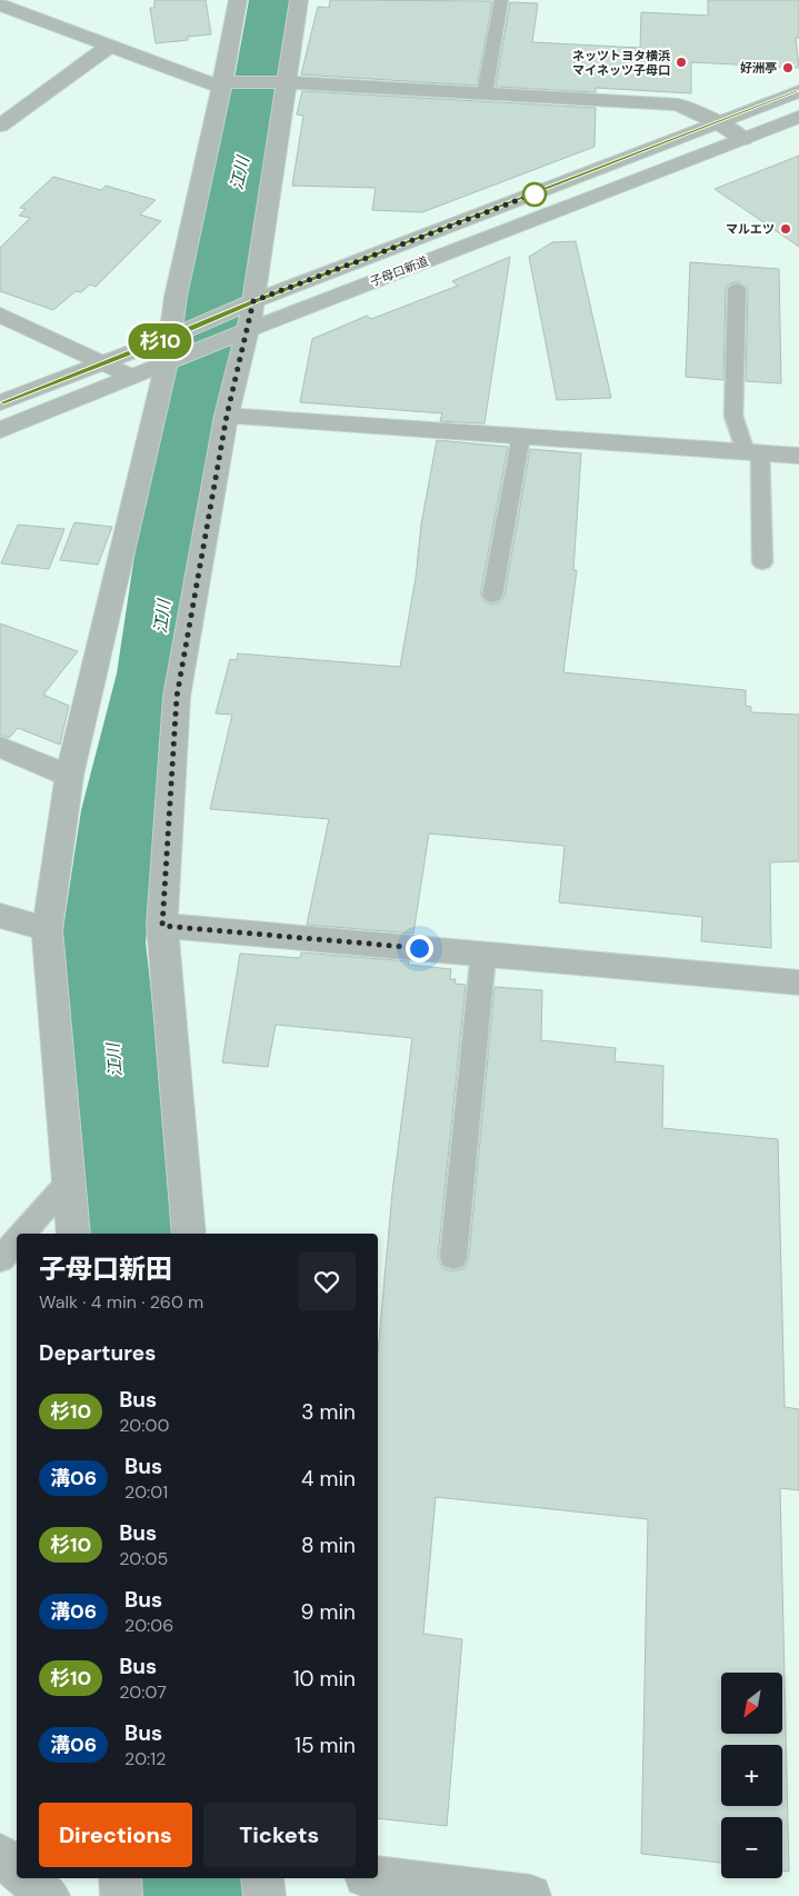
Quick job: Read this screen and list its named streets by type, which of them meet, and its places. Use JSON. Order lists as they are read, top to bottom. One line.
{"streets":{"street":["子母口新道"]},"water":["江川"],"places":["ネッツトヨタ横浜 マイネッツ子母口","好洲亭","マルエツ"],"lines":["bus line 杉10"],"north":"bottom left","page":{"on_map":"杉10","heading":[["子母口新田","Walk · 4 min · 260 m"],"Departures"],"list":[{"mark":"杉10","name":"Bus","note":"20:00","value":"3 min"},{"mark":"溝06","name":"Bus","note":"20:01","value":"4 min"},{"mark":"杉10","name":"Bus","note":"20:05","value":"8 min"},{"mark":"溝06","name":"Bus","note":"20:06","value":"9 min"},{"mark":"杉10","name":"Bus","note":"20:07","value":"10 min"},{"mark":"溝06","name":"Bus","note":"20:12","value":"15 min"}],"map_buttons":["+","−"],"buttons":["Directions","Tickets"]}}
